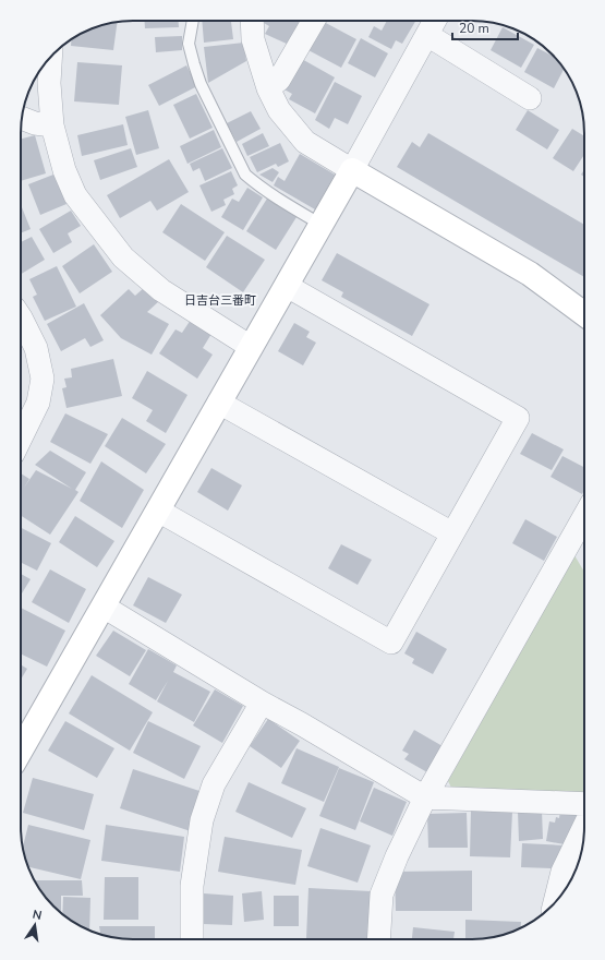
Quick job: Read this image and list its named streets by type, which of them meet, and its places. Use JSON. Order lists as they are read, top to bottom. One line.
{"districts":["日吉台三番町"],"scale_bar":"20 m","north":"top"}
